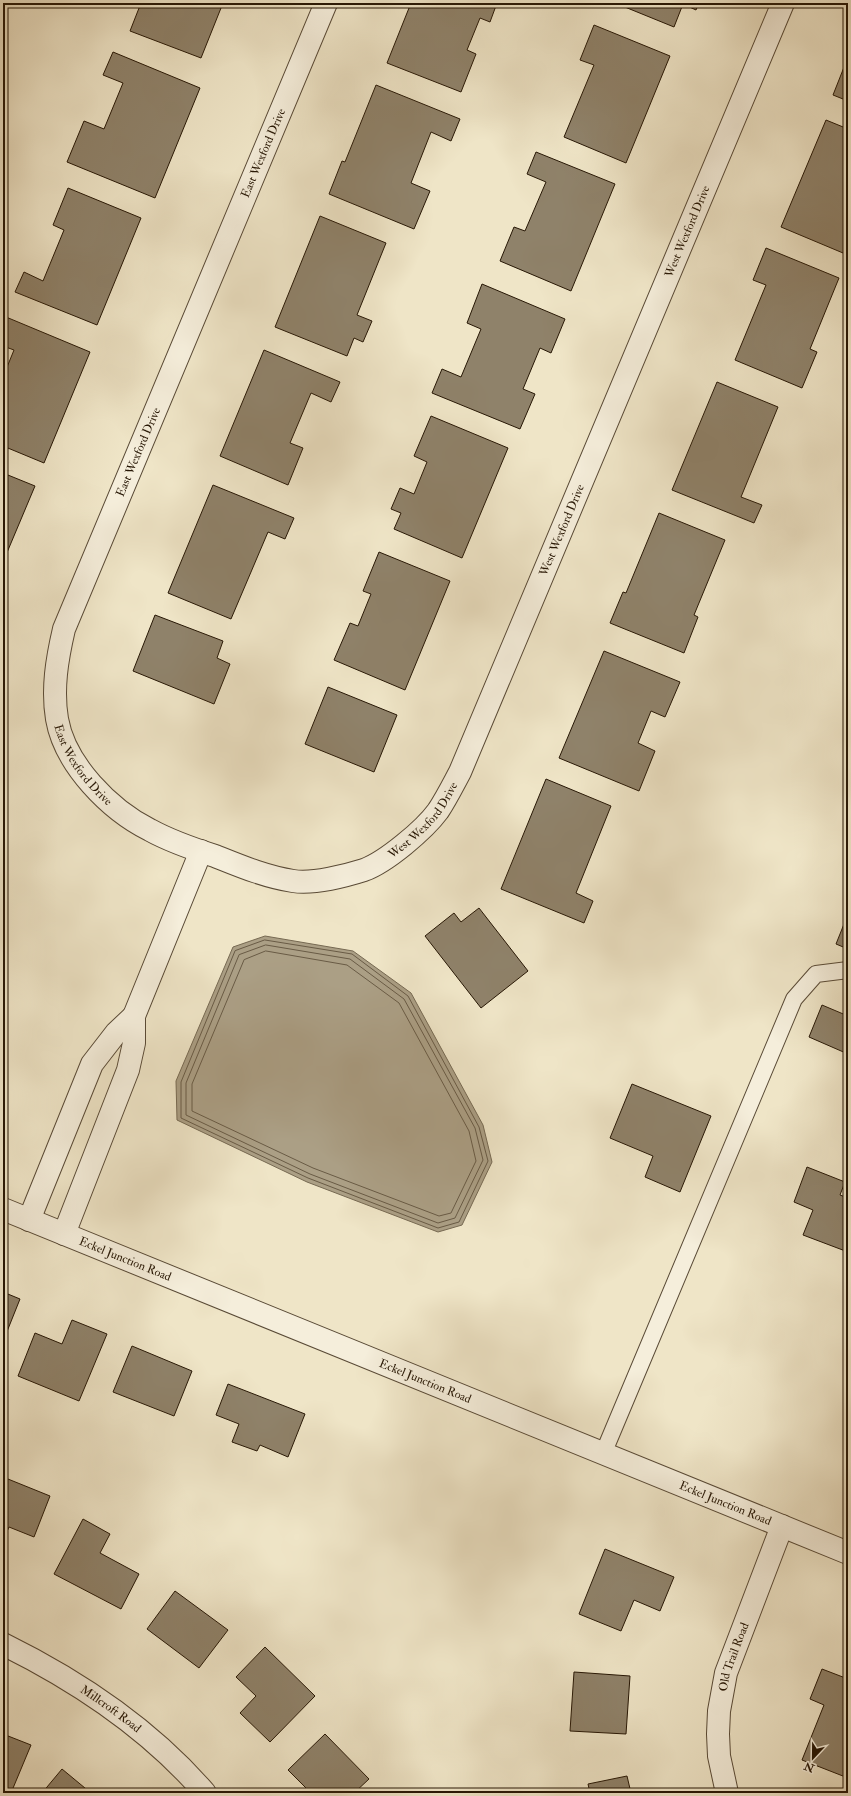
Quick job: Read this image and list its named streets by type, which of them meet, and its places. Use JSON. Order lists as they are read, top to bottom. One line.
{"streets":{"street":["East Wexford Drive","West Wexford Drive","Eckel Junction Road","Old Trail Road","Millcroft Road"]},"crossings":[["East Wexford Drive","West Wexford Drive"],["Eckel Junction Road","Old Trail Road"]],"north":"bottom"}
